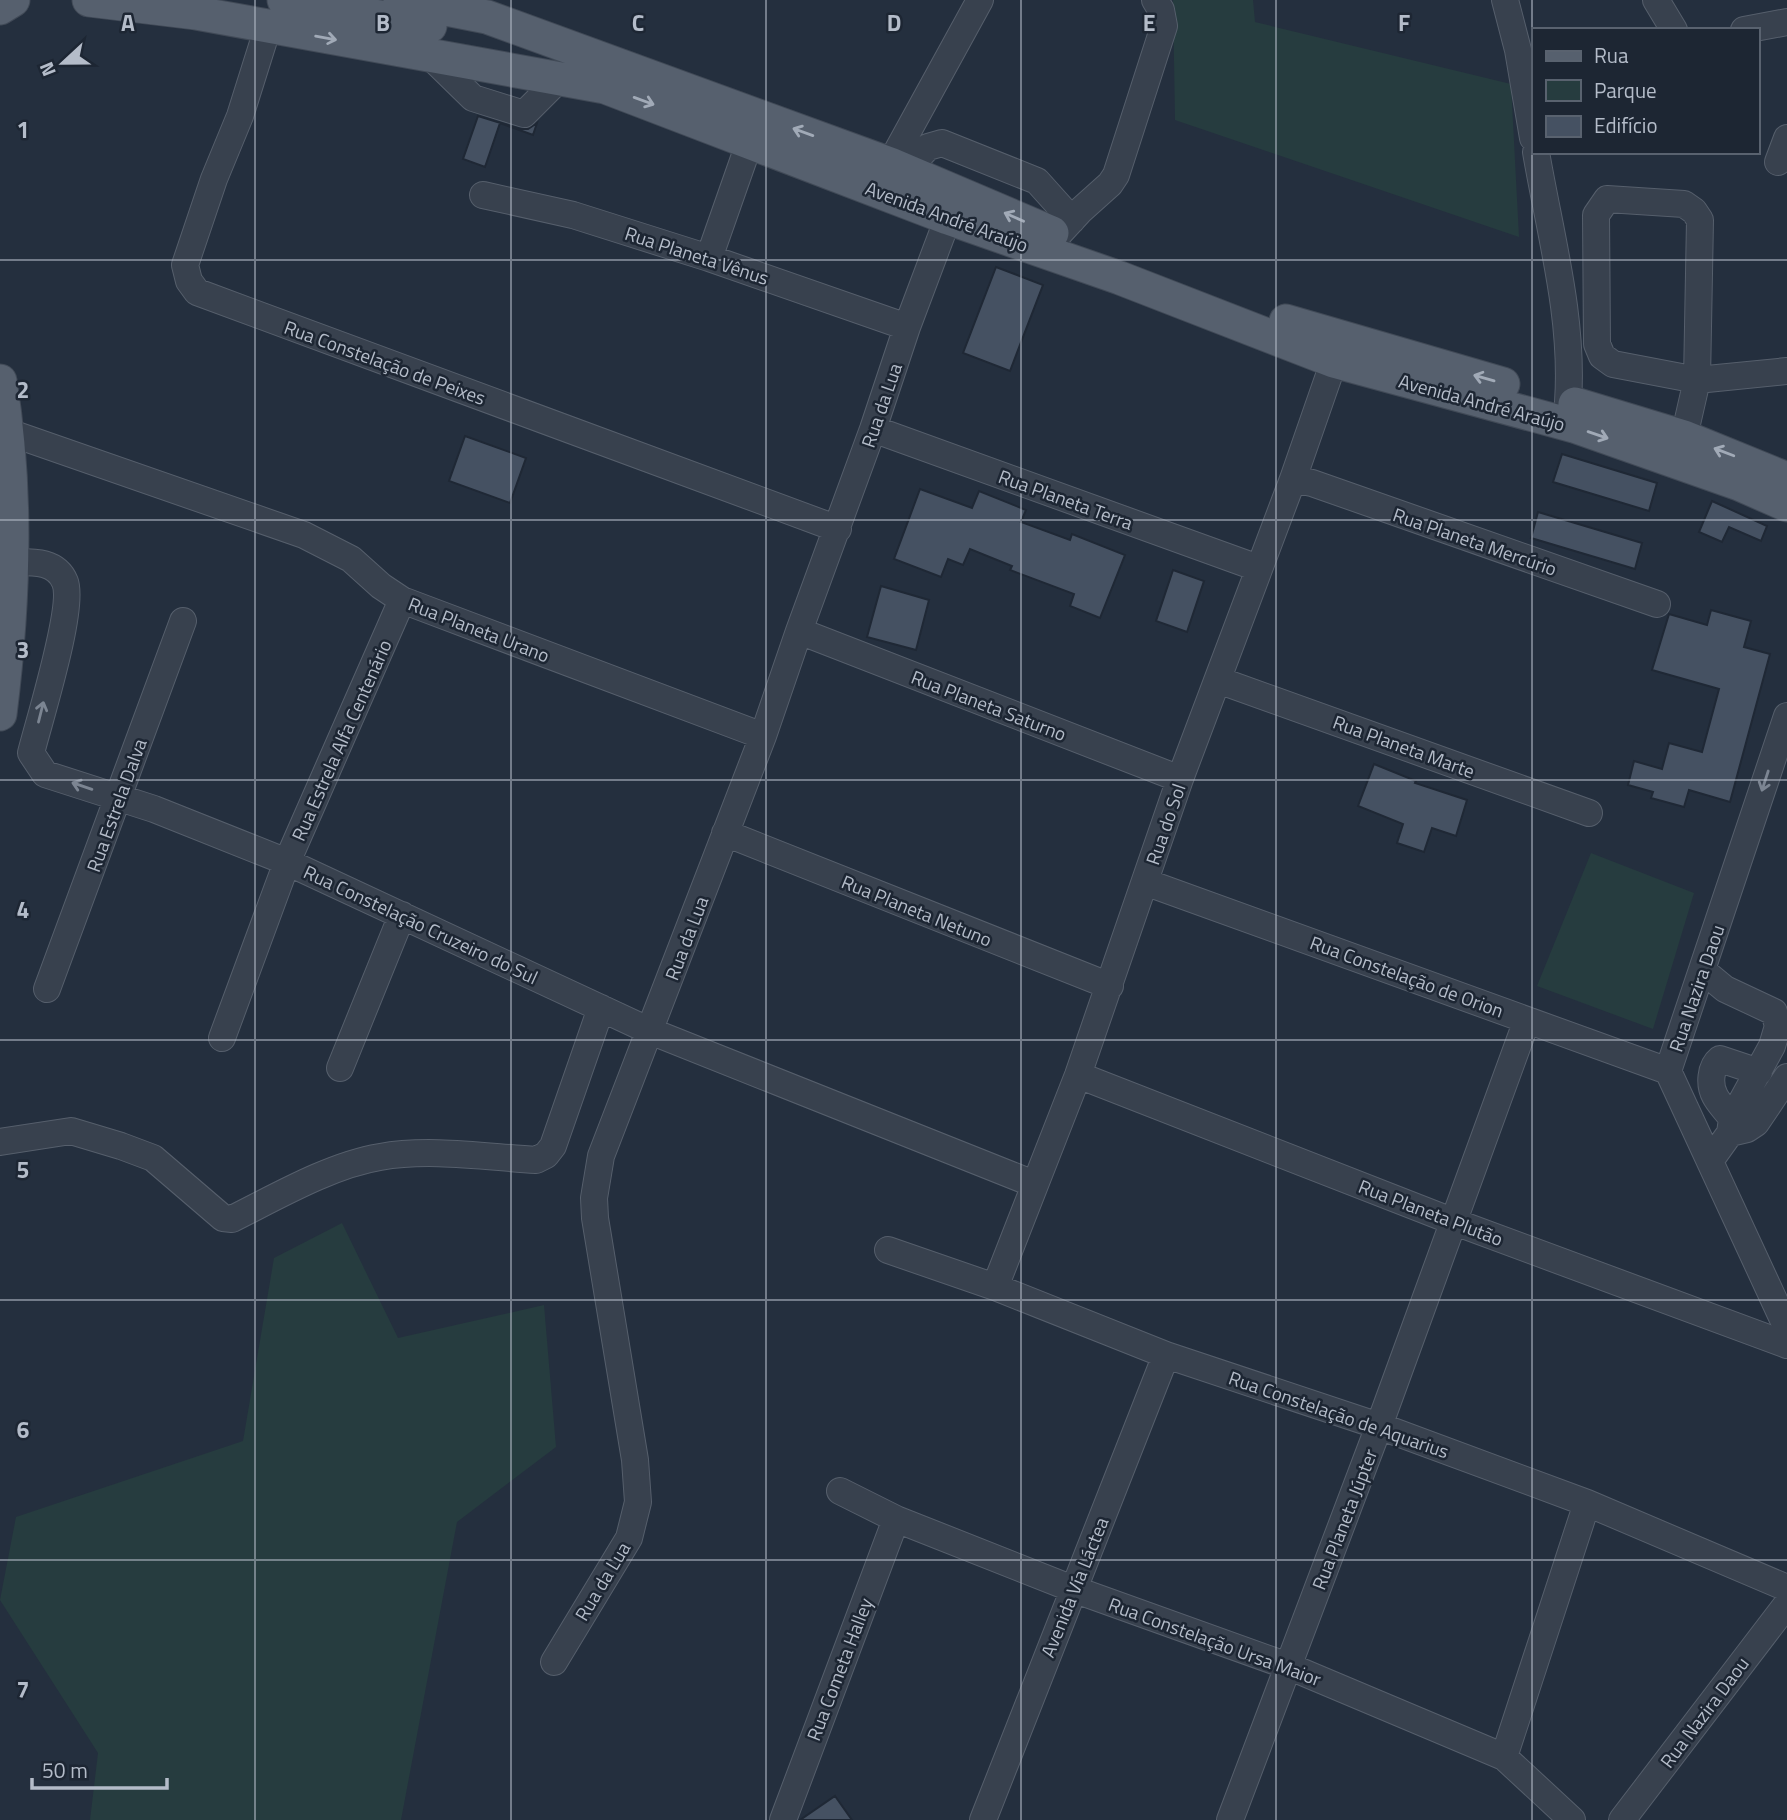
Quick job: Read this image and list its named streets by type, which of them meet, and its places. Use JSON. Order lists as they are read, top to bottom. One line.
{"streets":{"main road":["Avenida André Araújo"],"street":["Rua Planeta Vênus","Rua Constelação de Peixes","Rua da Lua","Rua Planeta Terra","Rua Planeta Mercúrio","Rua Planeta Urano","Rua Planeta Saturno","Rua Estrela Alfa Centenário","Rua Planeta Marte","Rua Estrela Dalva","Rua do Sol","Rua Planeta Netuno","Rua Constelação Cruzeiro do Sul","Rua Constelação de Orion","Rua Nazira Daou","Rua Planeta Plutão","Rua Constelação de Aquarius","Rua Planeta Júpter","Avenida Vía Láctea","Rua Constelação Ursa Maior","Rua Cometa Halley"]},"crossings":[["Avenida André Araújo","Rua Constelação de Peixes"],["Avenida André Araújo","Rua da Lua"],["Avenida André Araújo","Rua do Sol"],["Rua Planeta Vênus","Rua da Lua"],["Rua Constelação de Peixes","Rua da Lua"],["Rua da Lua","Rua Planeta Terra"],["Rua da Lua","Rua Planeta Urano"],["Rua da Lua","Rua Planeta Saturno"],["Rua da Lua","Rua Planeta Netuno"],["Rua da Lua","Rua Constelação Cruzeiro do Sul"],["Rua Planeta Terra","Rua do Sol"],["Rua Planeta Mercúrio","Rua do Sol"],["Rua Planeta Urano","Rua Estrela Alfa Centenário"],["Rua Planeta Saturno","Rua do Sol"],["Rua Estrela Alfa Centenário","Rua Constelação Cruzeiro do Sul"],["Rua Planeta Marte","Rua do Sol"],["Rua Estrela Dalva","Rua Constelação Cruzeiro do Sul"],["Rua do Sol","Rua Planeta Netuno"],["Rua do Sol","Rua Constelação Cruzeiro do Sul"],["Rua do Sol","Rua Constelação de Orion"],["Rua do Sol","Rua Planeta Plutão"],["Rua do Sol","Rua Constelação de Aquarius"],["Rua Constelação de Orion","Rua Nazira Daou"],["Rua Constelação de Orion","Rua Planeta Júpter"],["Rua Planeta Plutão","Rua Planeta Júpter"],["Rua Constelação de Aquarius","Rua Planeta Júpter"],["Rua Constelação de Aquarius","Avenida Vía Láctea"],["Rua Planeta Júpter","Rua Constelação Ursa Maior"],["Avenida Vía Láctea","Rua Constelação Ursa Maior"],["Rua Constelação Ursa Maior","Rua Cometa Halley"]],"legend":["Rua","Parque","Edifício"],"scale_bar":"50 m","north":"left","grid":{"columns":["A","B","C","D","E","F"],"rows":["1","2","3","4","5","6","7"]}}
